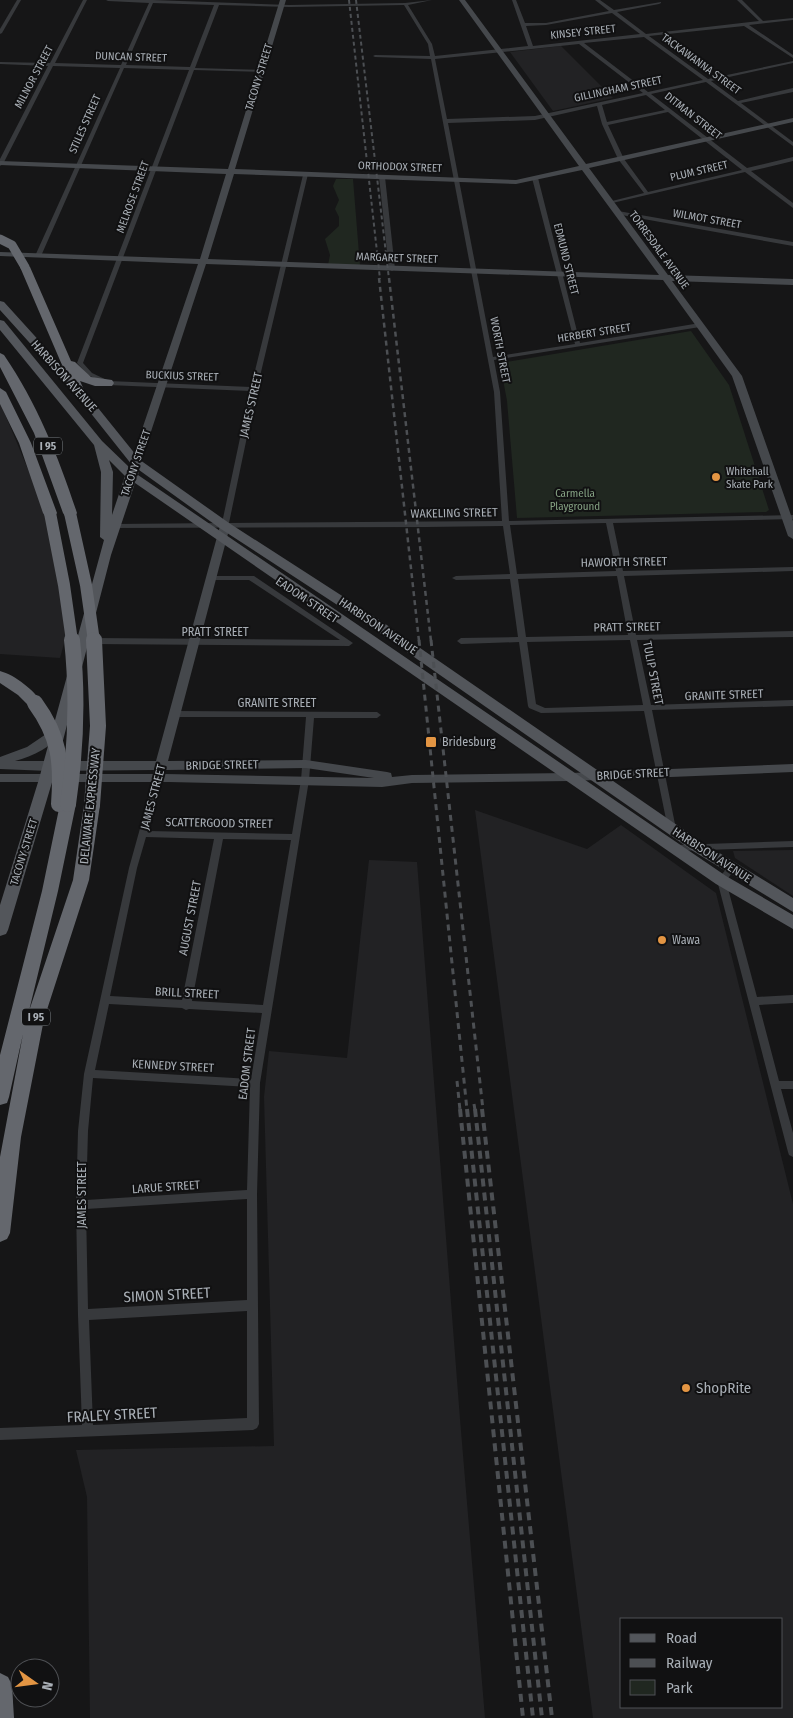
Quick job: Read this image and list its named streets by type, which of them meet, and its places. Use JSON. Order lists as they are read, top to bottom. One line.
{"streets":{"highway":["I 95","DELAWARE EXPRESSWAY"],"main road":["TACONY STREET","ORTHODOX STREET","TORRESDALE AVENUE","MARGARET STREET","HARBISON AVENUE","JAMES STREET","BRIDGE STREET"],"street":["KINSEY STREET","DUNCAN STREET","TACKAWANNA STREET","MILNOR STREET","GILLINGHAM STREET","DITMAN STREET","STILES STREET","PLUM STREET","MELROSE STREET","WILMOT STREET","EDMUND STREET","HERBERT STREET","WORTH STREET","BUCKIUS STREET","WAKELING STREET","HAWORTH STREET","EADOM STREET","PRATT STREET","TULIP STREET","GRANITE STREET","SCATTERGOOD STREET","AUGUST STREET","BRILL STREET","KENNEDY STREET","LARUE STREET","SIMON STREET","FRALEY STREET"]},"crossings":[["KINSEY STREET","TACKAWANNA STREET"],["KINSEY STREET","DITMAN STREET"],["KINSEY STREET","TORRESDALE AVENUE"],["KINSEY STREET","WORTH STREET"],["DUNCAN STREET","MILNOR STREET"],["DUNCAN STREET","TACONY STREET"],["DUNCAN STREET","STILES STREET"],["DUNCAN STREET","MELROSE STREET"],["TACKAWANNA STREET","GILLINGHAM STREET"],["TACKAWANNA STREET","ORTHODOX STREET"],["MILNOR STREET","ORTHODOX STREET"],["TACONY STREET","ORTHODOX STREET"],["TACONY STREET","MARGARET STREET"],["TACONY STREET","HARBISON AVENUE"],["TACONY STREET","BUCKIUS STREET"],["TACONY STREET","PRATT STREET"],["TACONY STREET","BRIDGE STREET"],["GILLINGHAM STREET","DITMAN STREET"],["GILLINGHAM STREET","TORRESDALE AVENUE"],["GILLINGHAM STREET","WORTH STREET"],["DITMAN STREET","ORTHODOX STREET"],["DITMAN STREET","PLUM STREET"],["STILES STREET","ORTHODOX STREET"],["STILES STREET","MARGARET STREET"],["ORTHODOX STREET","MELROSE STREET"],["ORTHODOX STREET","TORRESDALE AVENUE"],["ORTHODOX STREET","EDMUND STREET"],["ORTHODOX STREET","WORTH STREET"],["ORTHODOX STREET","JAMES STREET"],["PLUM STREET","TORRESDALE AVENUE"],["MELROSE STREET","MARGARET STREET"],["MELROSE STREET","BUCKIUS STREET"],["WILMOT STREET","TORRESDALE AVENUE"],["TORRESDALE AVENUE","MARGARET STREET"],["TORRESDALE AVENUE","HERBERT STREET"],["TORRESDALE AVENUE","WAKELING STREET"],["MARGARET STREET","EDMUND STREET"],["MARGARET STREET","WORTH STREET"],["MARGARET STREET","JAMES STREET"],["EDMUND STREET","HERBERT STREET"],["HERBERT STREET","WORTH STREET"],["WORTH STREET","WAKELING STREET"],["WORTH STREET","HAWORTH STREET"],["WORTH STREET","PRATT STREET"],["WORTH STREET","GRANITE STREET"],["HARBISON AVENUE","JAMES STREET"],["HARBISON AVENUE","WAKELING STREET"],["HARBISON AVENUE","TULIP STREET"],["HARBISON AVENUE","BRIDGE STREET"],["BUCKIUS STREET","JAMES STREET"],["JAMES STREET","WAKELING STREET"],["JAMES STREET","EADOM STREET"],["JAMES STREET","PRATT STREET"],["JAMES STREET","GRANITE STREET"],["JAMES STREET","BRIDGE STREET"],["JAMES STREET","SCATTERGOOD STREET"],["JAMES STREET","BRILL STREET"],["JAMES STREET","KENNEDY STREET"],["JAMES STREET","LARUE STREET"],["JAMES STREET","SIMON STREET"],["JAMES STREET","FRALEY STREET"],["I 95","DELAWARE EXPRESSWAY"],["WAKELING STREET","TULIP STREET"],["HAWORTH STREET","TULIP STREET"],["EADOM STREET","PRATT STREET"],["EADOM STREET","GRANITE STREET"],["EADOM STREET","BRIDGE STREET"],["EADOM STREET","SCATTERGOOD STREET"],["EADOM STREET","BRILL STREET"],["EADOM STREET","KENNEDY STREET"],["EADOM STREET","LARUE STREET"],["EADOM STREET","SIMON STREET"],["EADOM STREET","FRALEY STREET"],["PRATT STREET","TULIP STREET"],["TULIP STREET","GRANITE STREET"],["TULIP STREET","BRIDGE STREET"],["SCATTERGOOD STREET","AUGUST STREET"],["AUGUST STREET","BRILL STREET"]],"parks":["Carmella Playground"],"places":{"other":["Whitehall Skate Park","Wawa","ShopRite"],"transit":["Bridesburg"]},"legend":["Road","Railway","Park"],"north":"right"}
